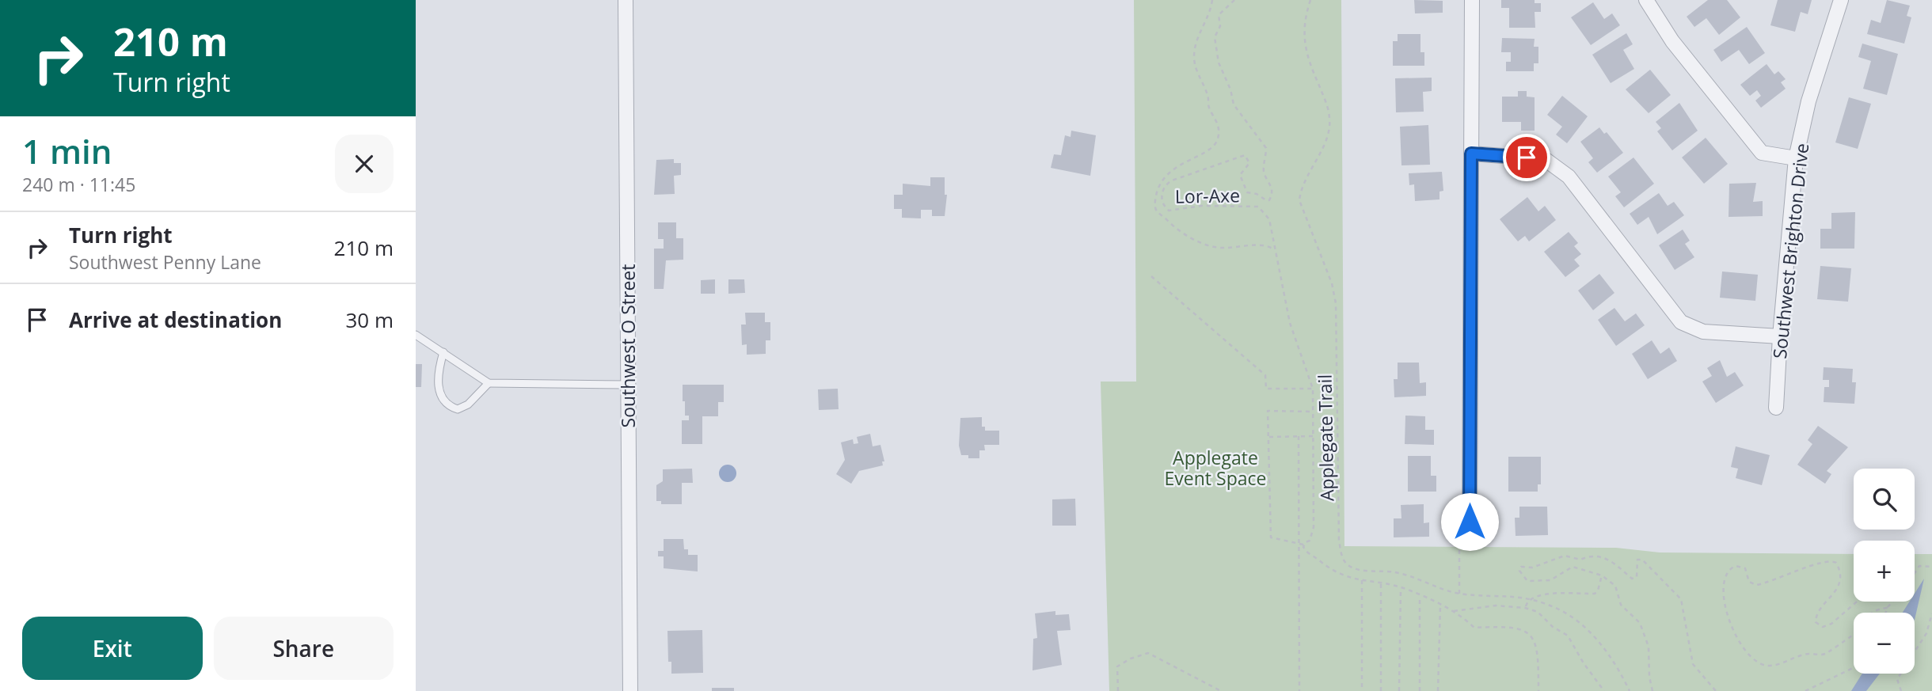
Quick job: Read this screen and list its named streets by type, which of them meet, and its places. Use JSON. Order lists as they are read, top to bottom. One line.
{"streets":{"street":["Southwest Brighton Drive","Southwest O Street"],"path":["Lor-Axe","Applegate Trail"]},"parks":["Applegate Event Space"],"page":{"turn":["210 m","Turn right"],"heading":["1 min","240 m · 11:45"],"list":[{"name":"Turn right","note":"Southwest Penny Lane","value":"210 m"},{"name":"Arrive at destination","value":"30 m"}],"map_buttons":["+","−"],"buttons":["Exit","Share"]}}
